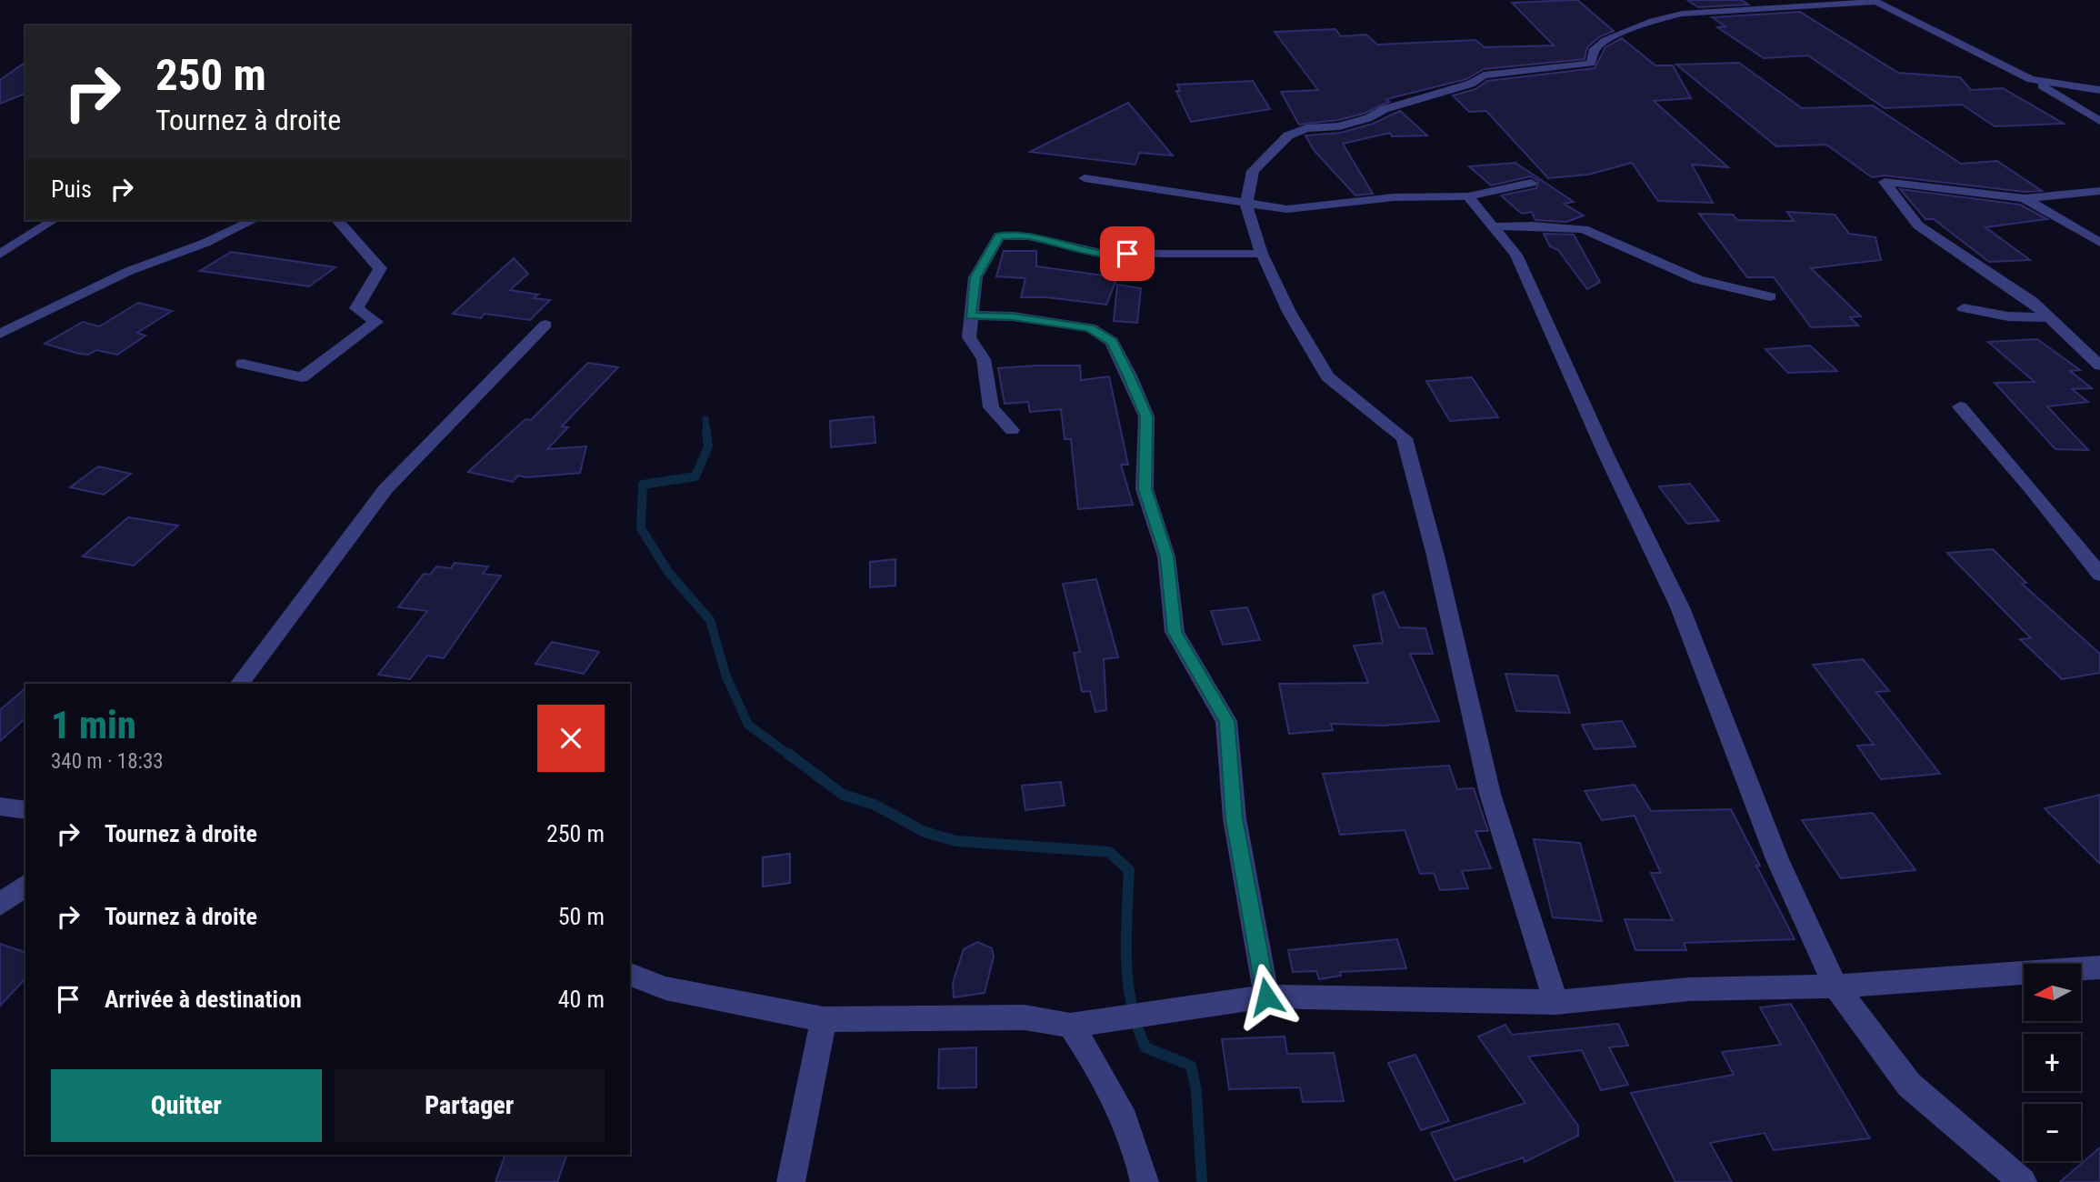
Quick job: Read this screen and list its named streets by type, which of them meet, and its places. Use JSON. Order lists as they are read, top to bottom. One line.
{"north":"left","page":{"turn":["250 m","Tournez à droite"],"then":"Puis","heading":["1 min","340 m · 18:33"],"list":[{"name":"Tournez à droite","value":"250 m"},{"name":"Tournez à droite","value":"50 m"},{"name":"Arrivée à destination","value":"40 m"}],"map_buttons":["+","−"],"buttons":["Quitter","Partager"]}}
